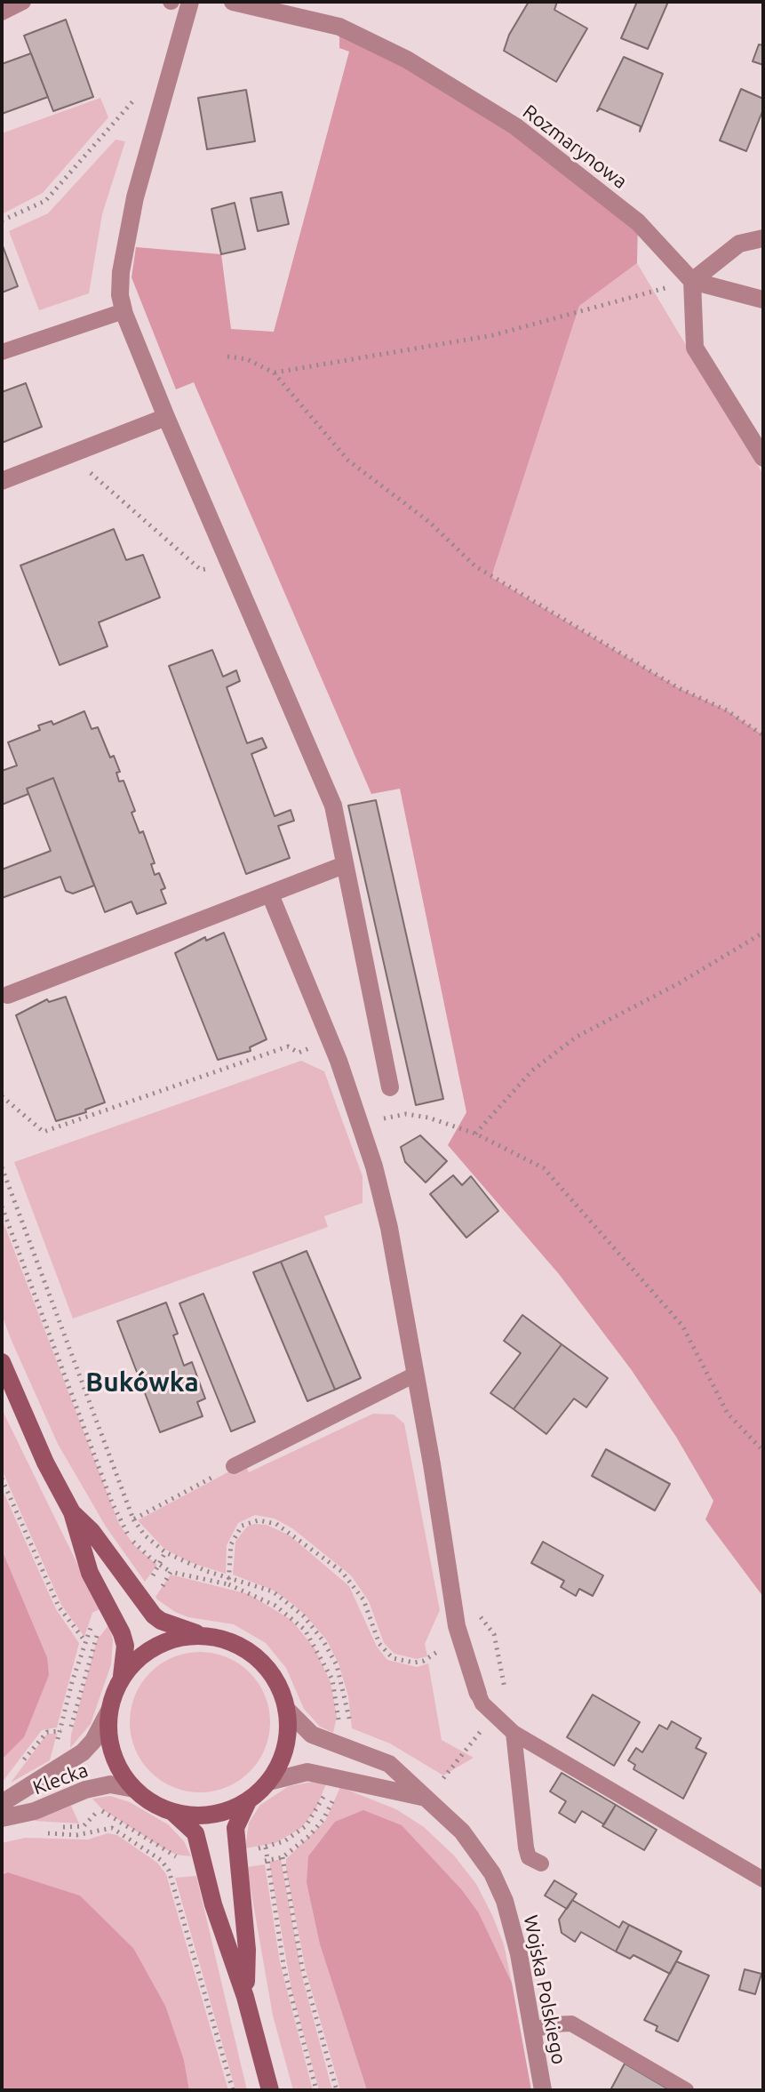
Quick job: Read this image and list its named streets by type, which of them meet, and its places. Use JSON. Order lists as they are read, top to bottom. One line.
{"streets":{"street":["Rozmarynowa","Klecka","Wojska Polskiego"]},"crossings":[["Klecka","Wojska Polskiego"]],"districts":["Bukówka"]}
